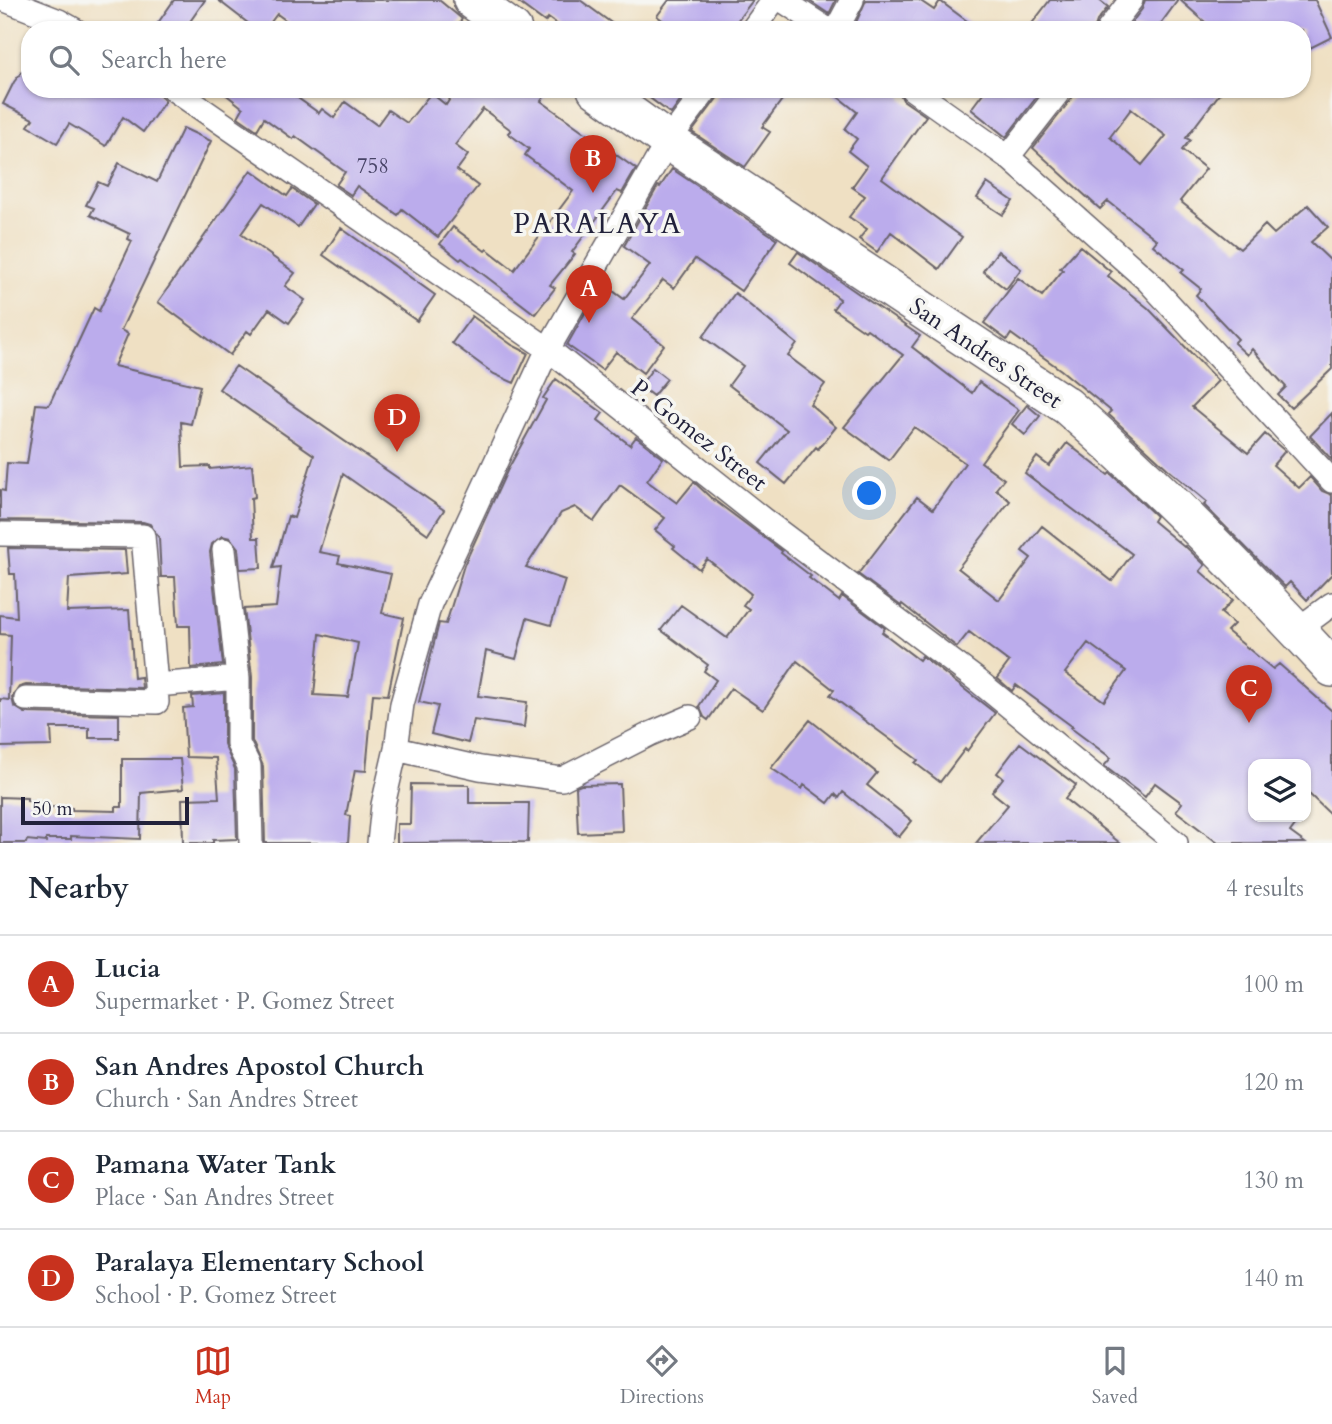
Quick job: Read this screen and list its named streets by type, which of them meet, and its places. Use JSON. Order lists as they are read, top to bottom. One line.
{"streets":{"main road":["San Andres Street"],"street":["P. Gomez Street"]},"districts":["PARALAYA"],"house_numbers":["758"],"scale_bar":"50 m","page":{"search":"Search here","pins":["B","A","D","C"],"scale":"50 m","heading":["Nearby","4 results"],"list":[{"mark":"A","name":"Lucia","note":"Supermarket · P. Gomez Street","value":"100 m"},{"mark":"B","name":"San Andres Apostol Church","note":"Church · San Andres Street","value":"120 m"},{"mark":"C","name":"Pamana Water Tank","note":"Place · San Andres Street","value":"130 m"},{"mark":"D","name":"Paralaya Elementary School","note":"School · P. Gomez Street","value":"140 m"}],"nav":["Map","Directions","Saved"]}}
